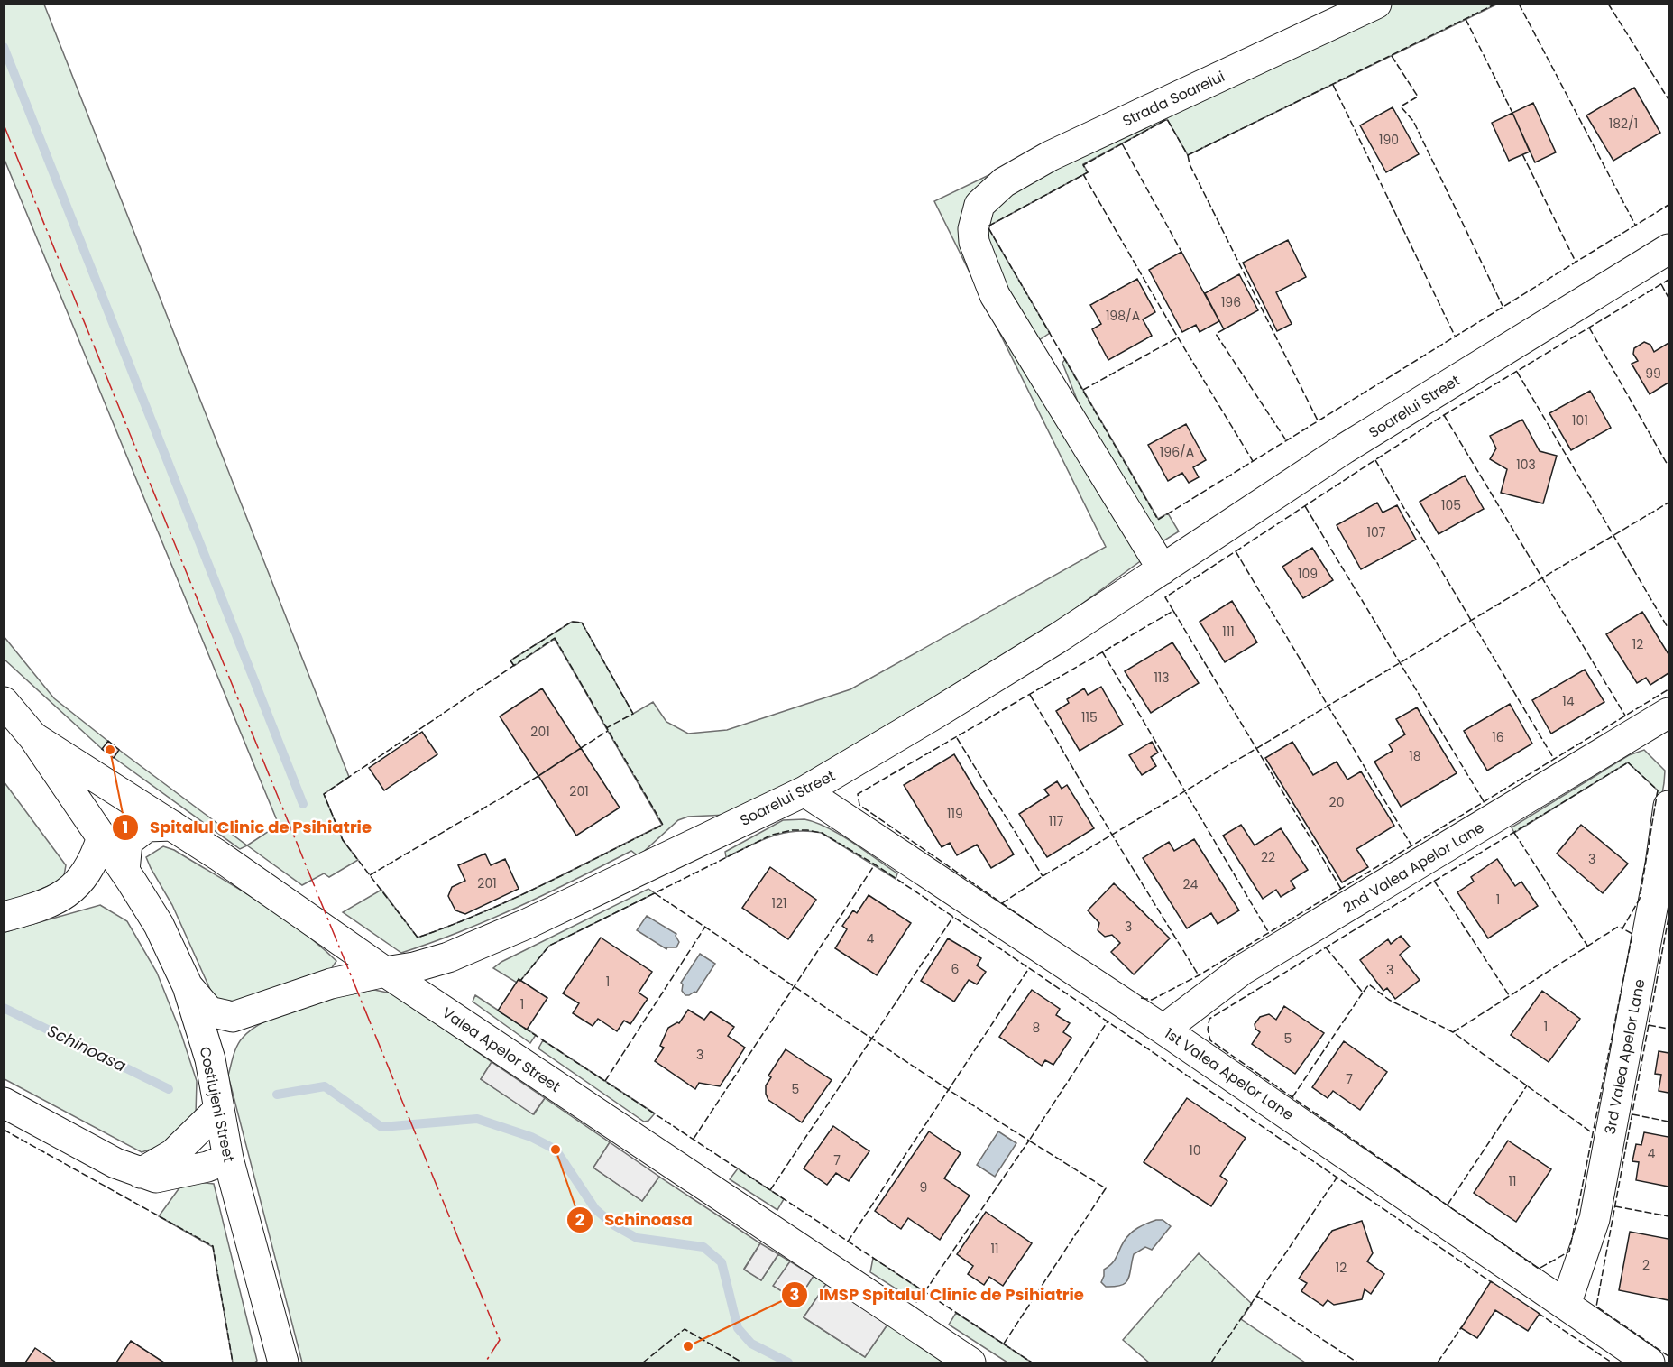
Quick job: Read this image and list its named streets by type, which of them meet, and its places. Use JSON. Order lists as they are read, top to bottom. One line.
{"streets":{"street":["Soarelui Street","2nd Valea Apelor Lane","Valea Apelor Street","3rd Valea Apelor Lane","1st Valea Apelor Lane","Costiujeni Street"]},"crossings":[["Soarelui Street","Valea Apelor Street"],["Soarelui Street","1st Valea Apelor Lane"],["2nd Valea Apelor Lane","1st Valea Apelor Lane"],["Valea Apelor Street","Costiujeni Street"],["3rd Valea Apelor Lane","1st Valea Apelor Lane"]],"water":["Schinoasa"],"places":["Spitalul Clinic de Psihiatrie","Schinoasa","IMSP Spitalul Clinic de Psihiatrie"],"house_numbers":["182/1","190","196","198/A","99","101","196/A","103","105","107","109","111","12","113","14","115","201","16","18","201","20","119","117","22","3","201","24","1","121","3","4","6","3","1","1","1","8","5","3","7","5","10","4","7","11","9","11","2","12"]}
